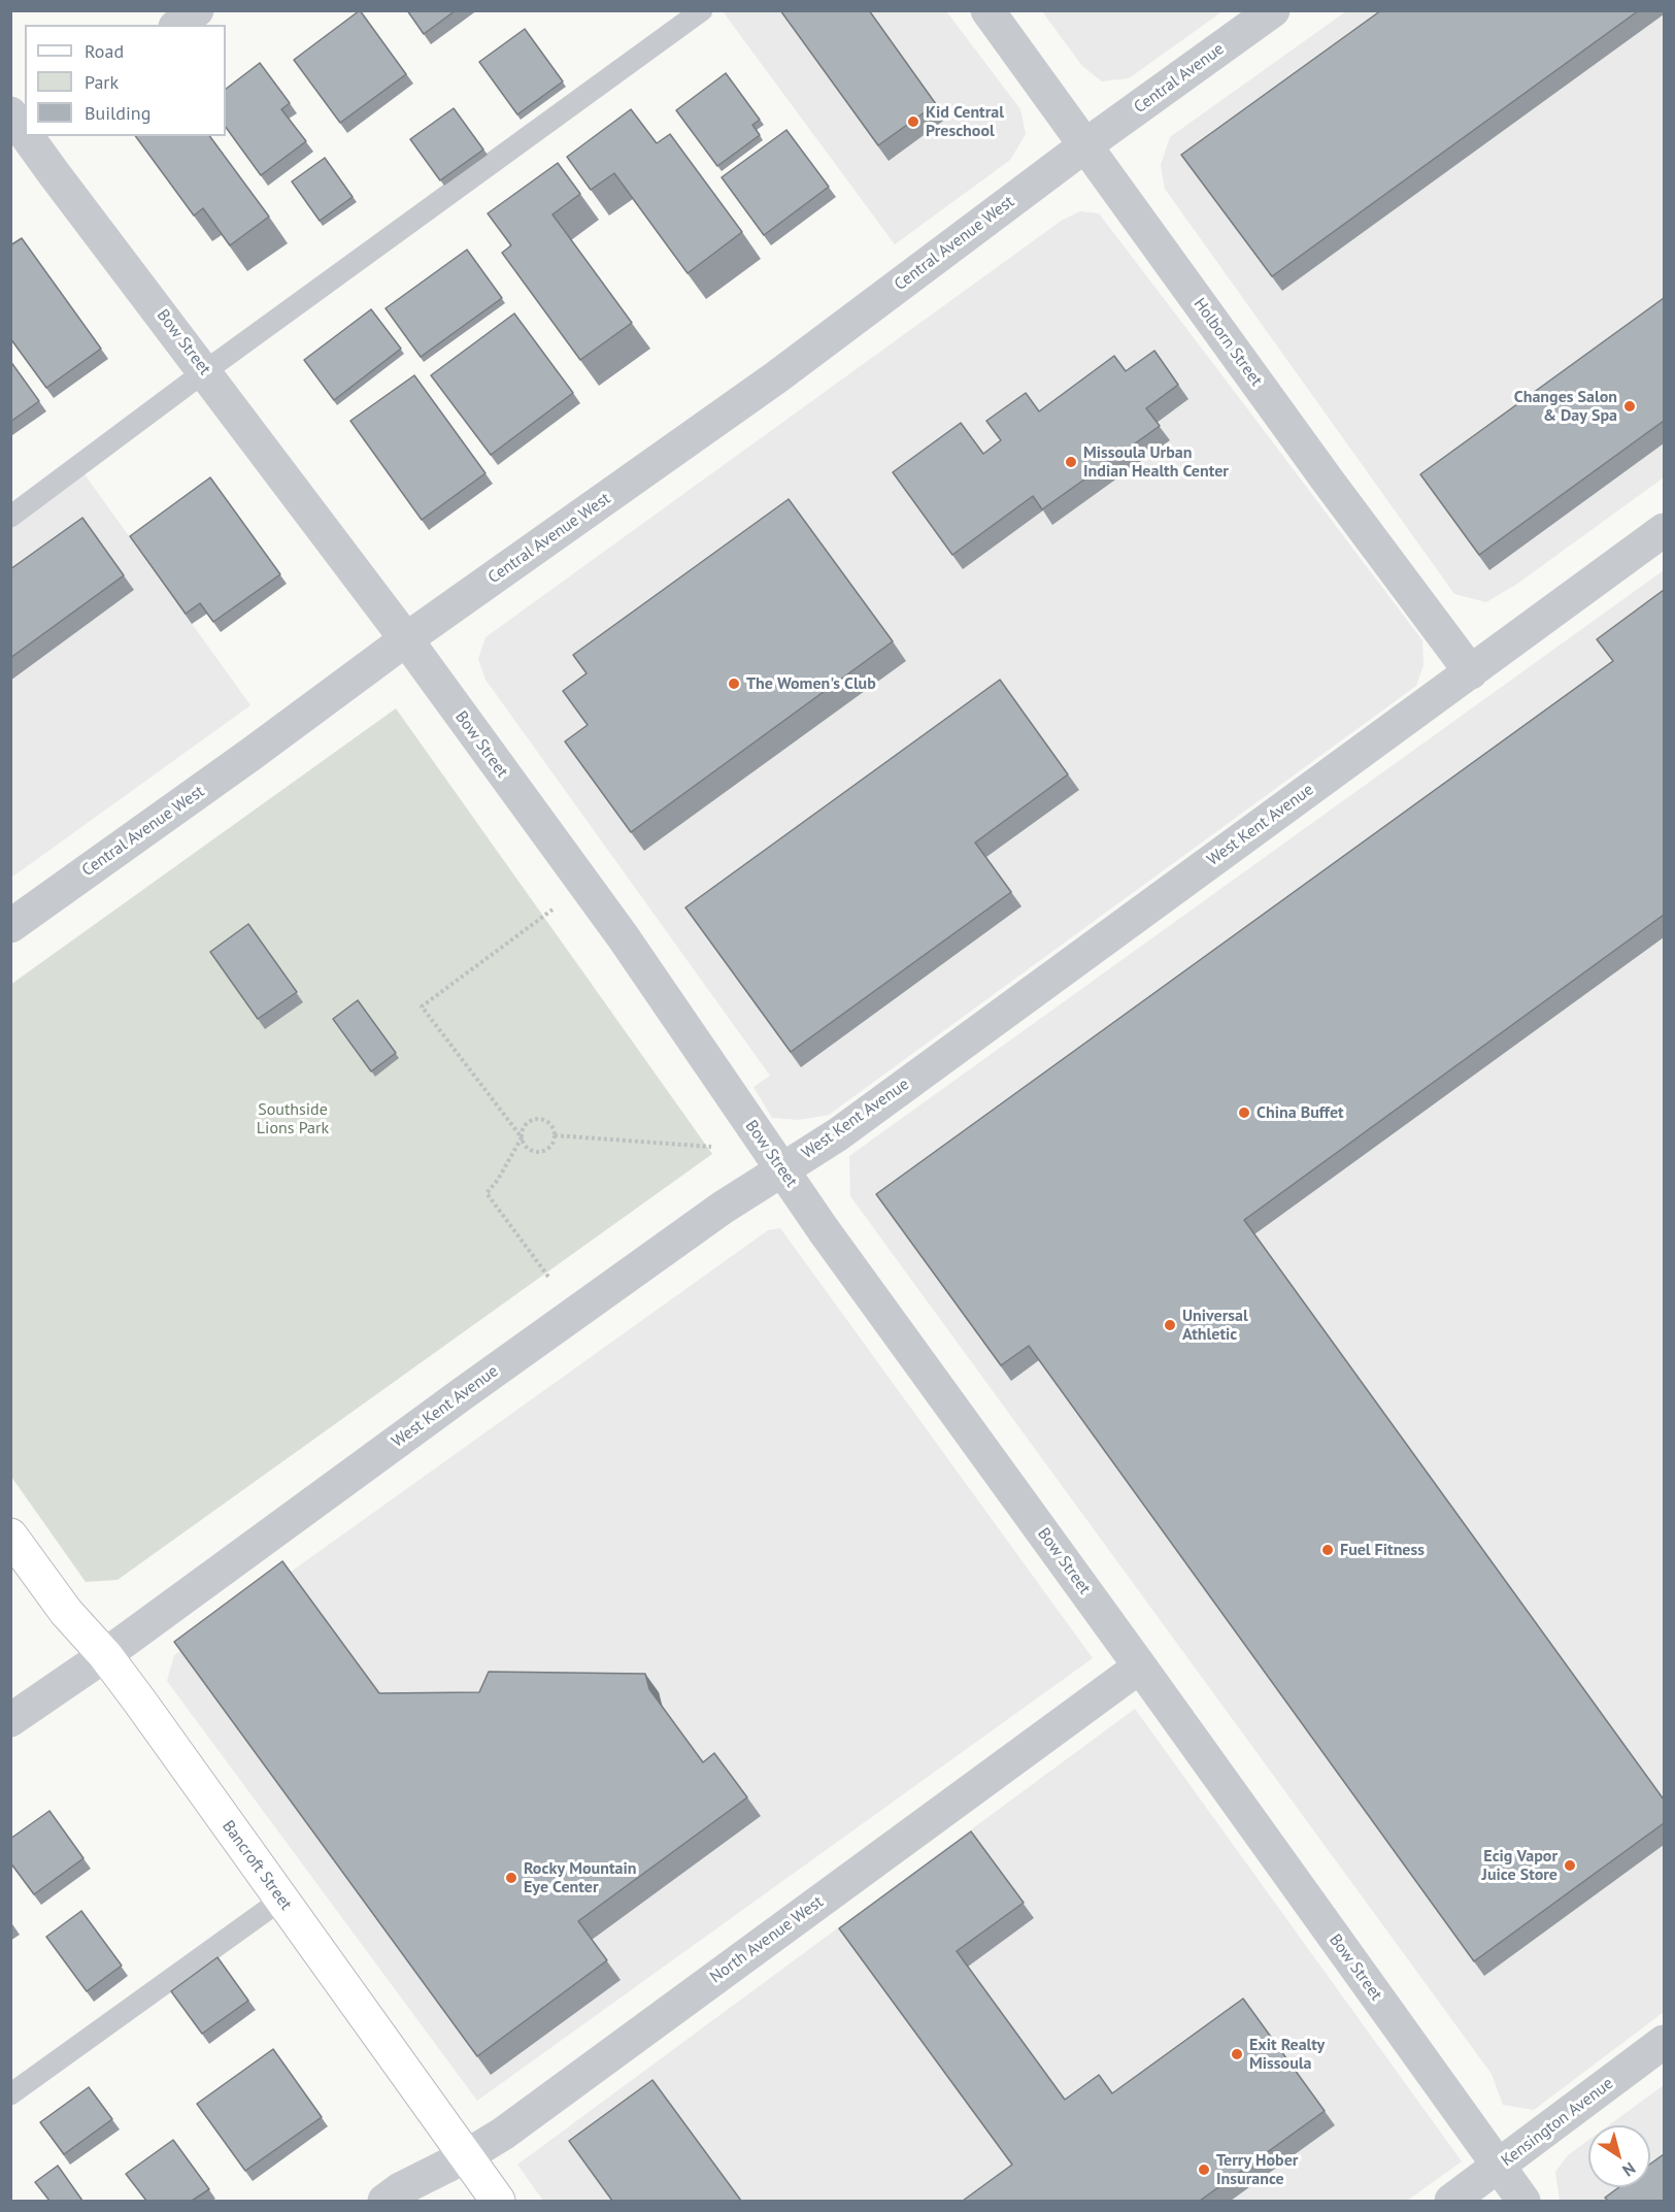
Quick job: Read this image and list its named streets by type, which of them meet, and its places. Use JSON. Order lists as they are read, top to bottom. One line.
{"streets":{"street":["Central Avenue","Central Avenue West","Bow Street","Holborn Street","West Kent Avenue","Bancroft Street","North Avenue West","Kensington Avenue"]},"crossings":[["Central Avenue","Central Avenue West"],["Central Avenue","Holborn Street"],["Central Avenue West","Bow Street"],["Central Avenue West","Holborn Street"],["Bow Street","West Kent Avenue"],["Bow Street","North Avenue West"],["Bow Street","Kensington Avenue"],["Holborn Street","West Kent Avenue"],["West Kent Avenue","Bancroft Street"],["Bancroft Street","North Avenue West"]],"parks":["Southside Lions Park"],"places":["Kid Central Preschool","Changes Salon & Day Spa","Missoula Urban Indian Health Center","The Women's Club","China Buffet","Universal Athletic","Fuel Fitness","Ecig Vapor Juice Store","Rocky Mountain Eye Center","Exit Realty Missoula","Terry Hober Insurance"],"legend":["Road","Park","Building"],"north":"bottom right"}
